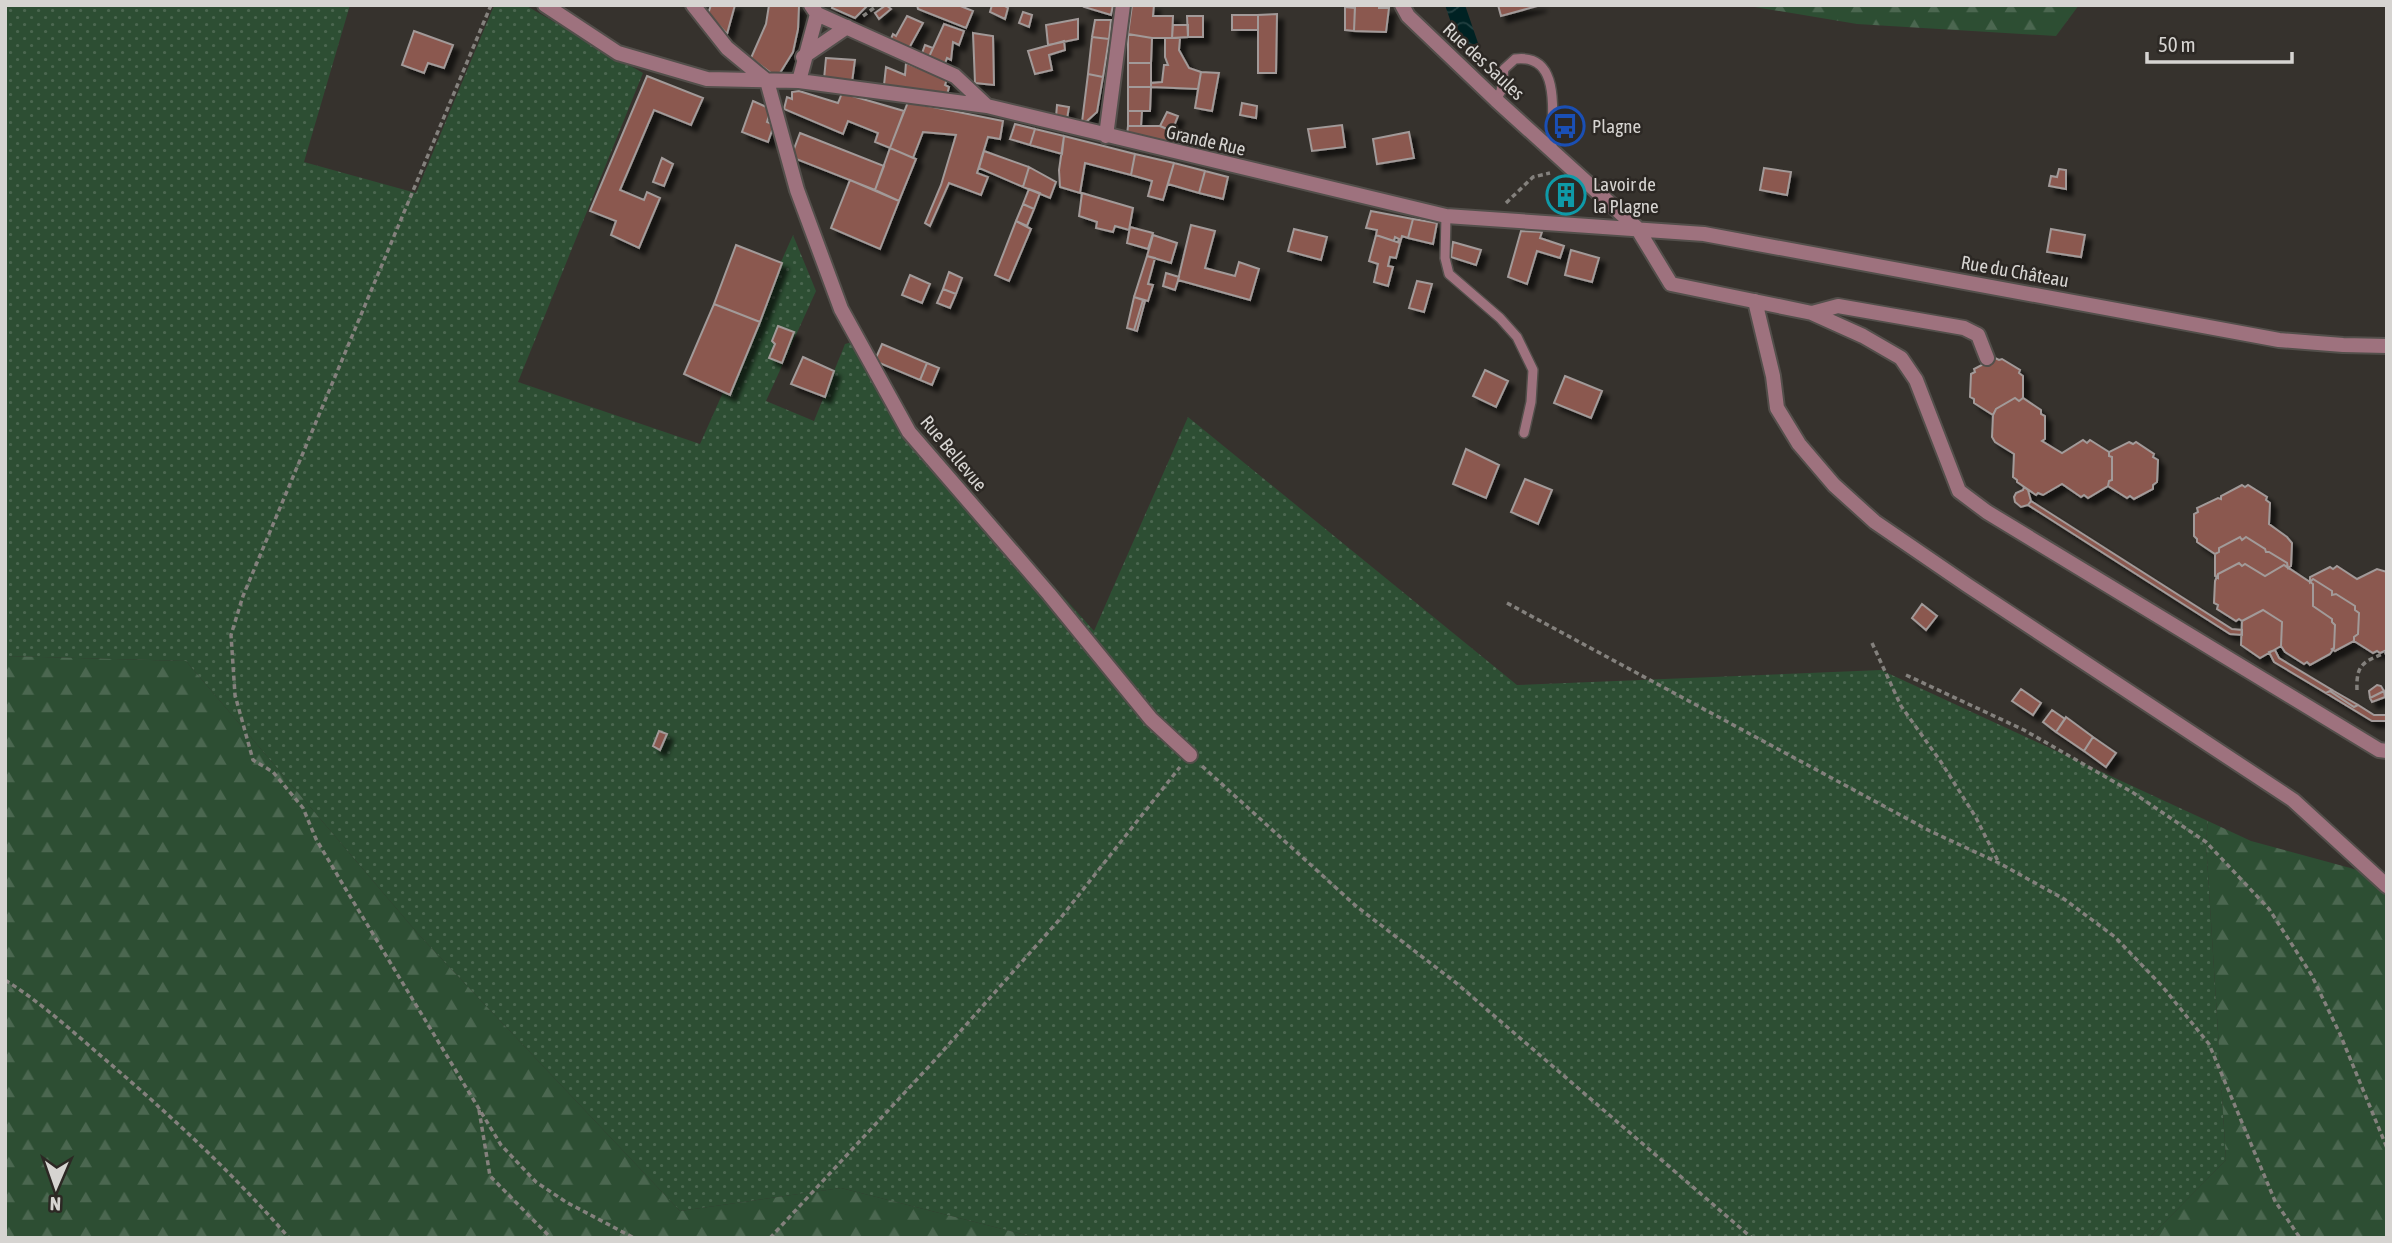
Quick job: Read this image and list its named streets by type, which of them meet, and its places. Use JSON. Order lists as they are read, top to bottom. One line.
{"streets":{"street":["Rue des Saules","Grande Rue","Rue du Château","Rue Bellevue"]},"crossings":[["Rue des Saules","Grande Rue"],["Rue des Saules","Rue du Château"],["Grande Rue","Rue du Château"],["Grande Rue","Rue Bellevue"]],"places":{"bus stop":["Plagne"],"building":["Lavoir de la Plagne"]},"scale_bar":"50 m","north":"bottom"}
